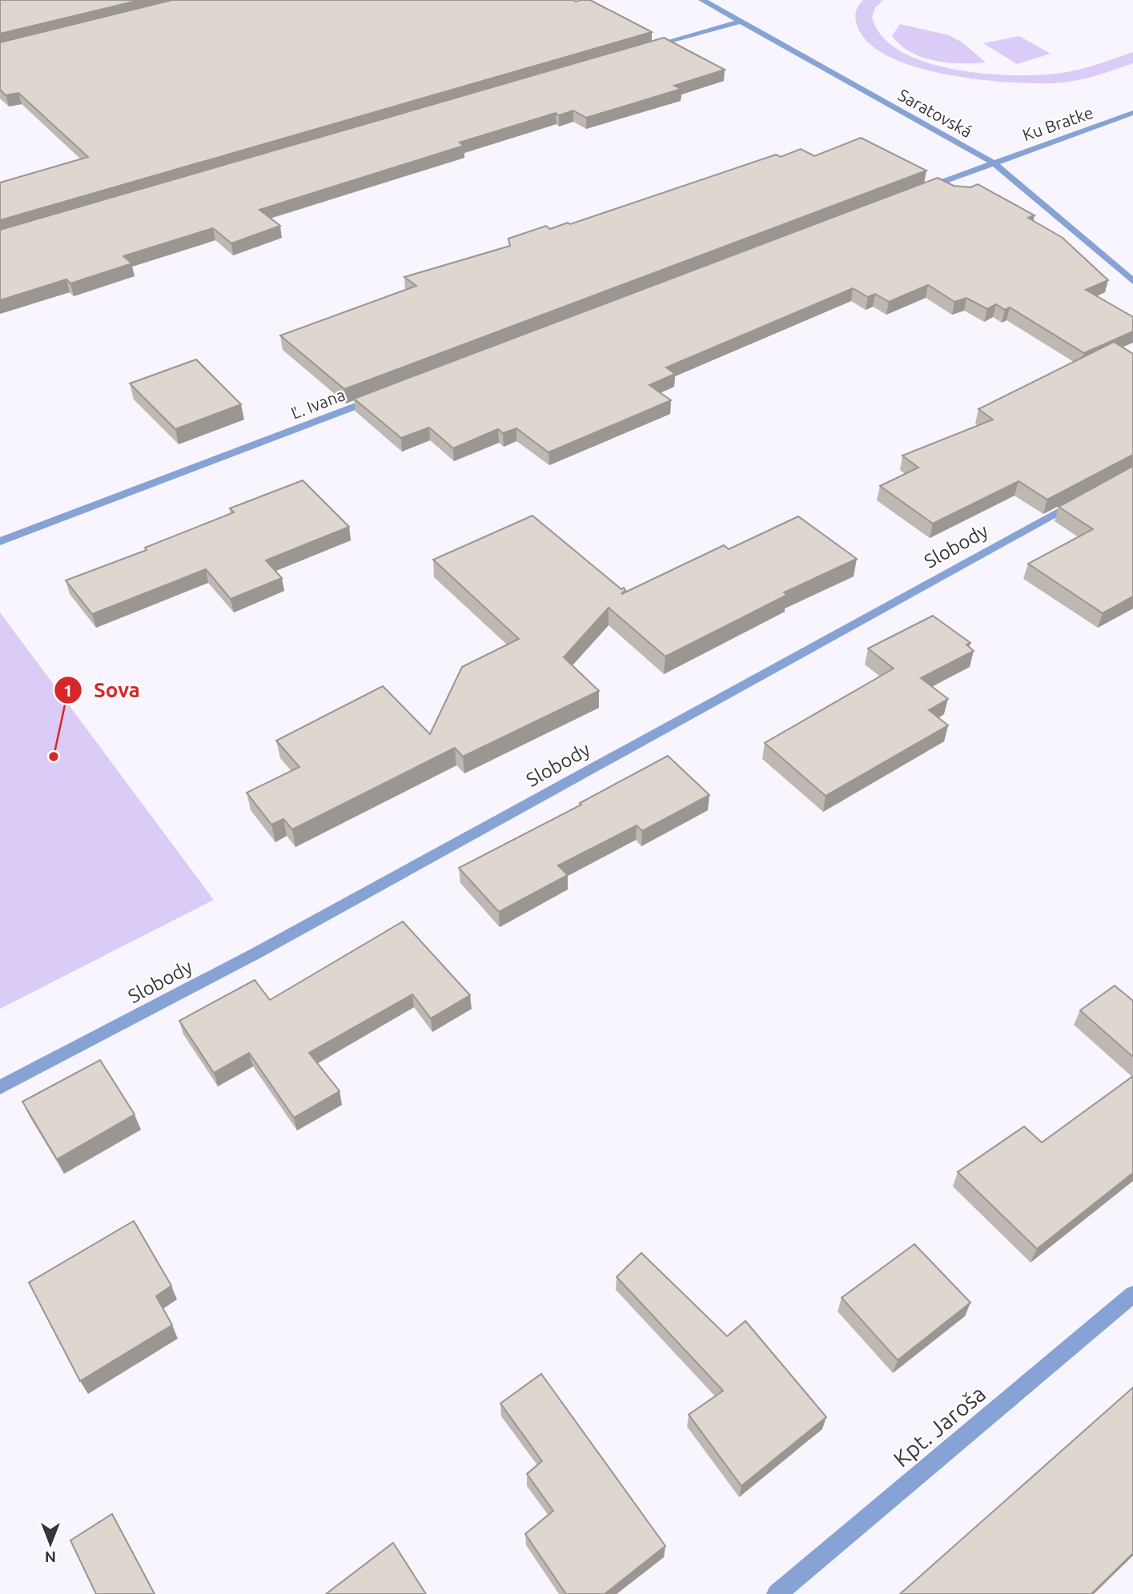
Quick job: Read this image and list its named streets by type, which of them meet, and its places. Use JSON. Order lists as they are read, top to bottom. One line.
{"streets":{"street":["Saratovská","Ku Bratke","Ľ. Ivana","Slobody","Kpt. Jaroša"]},"crossings":[["Saratovská","Ku Bratke"]],"places":["Sova"],"north":"bottom"}
